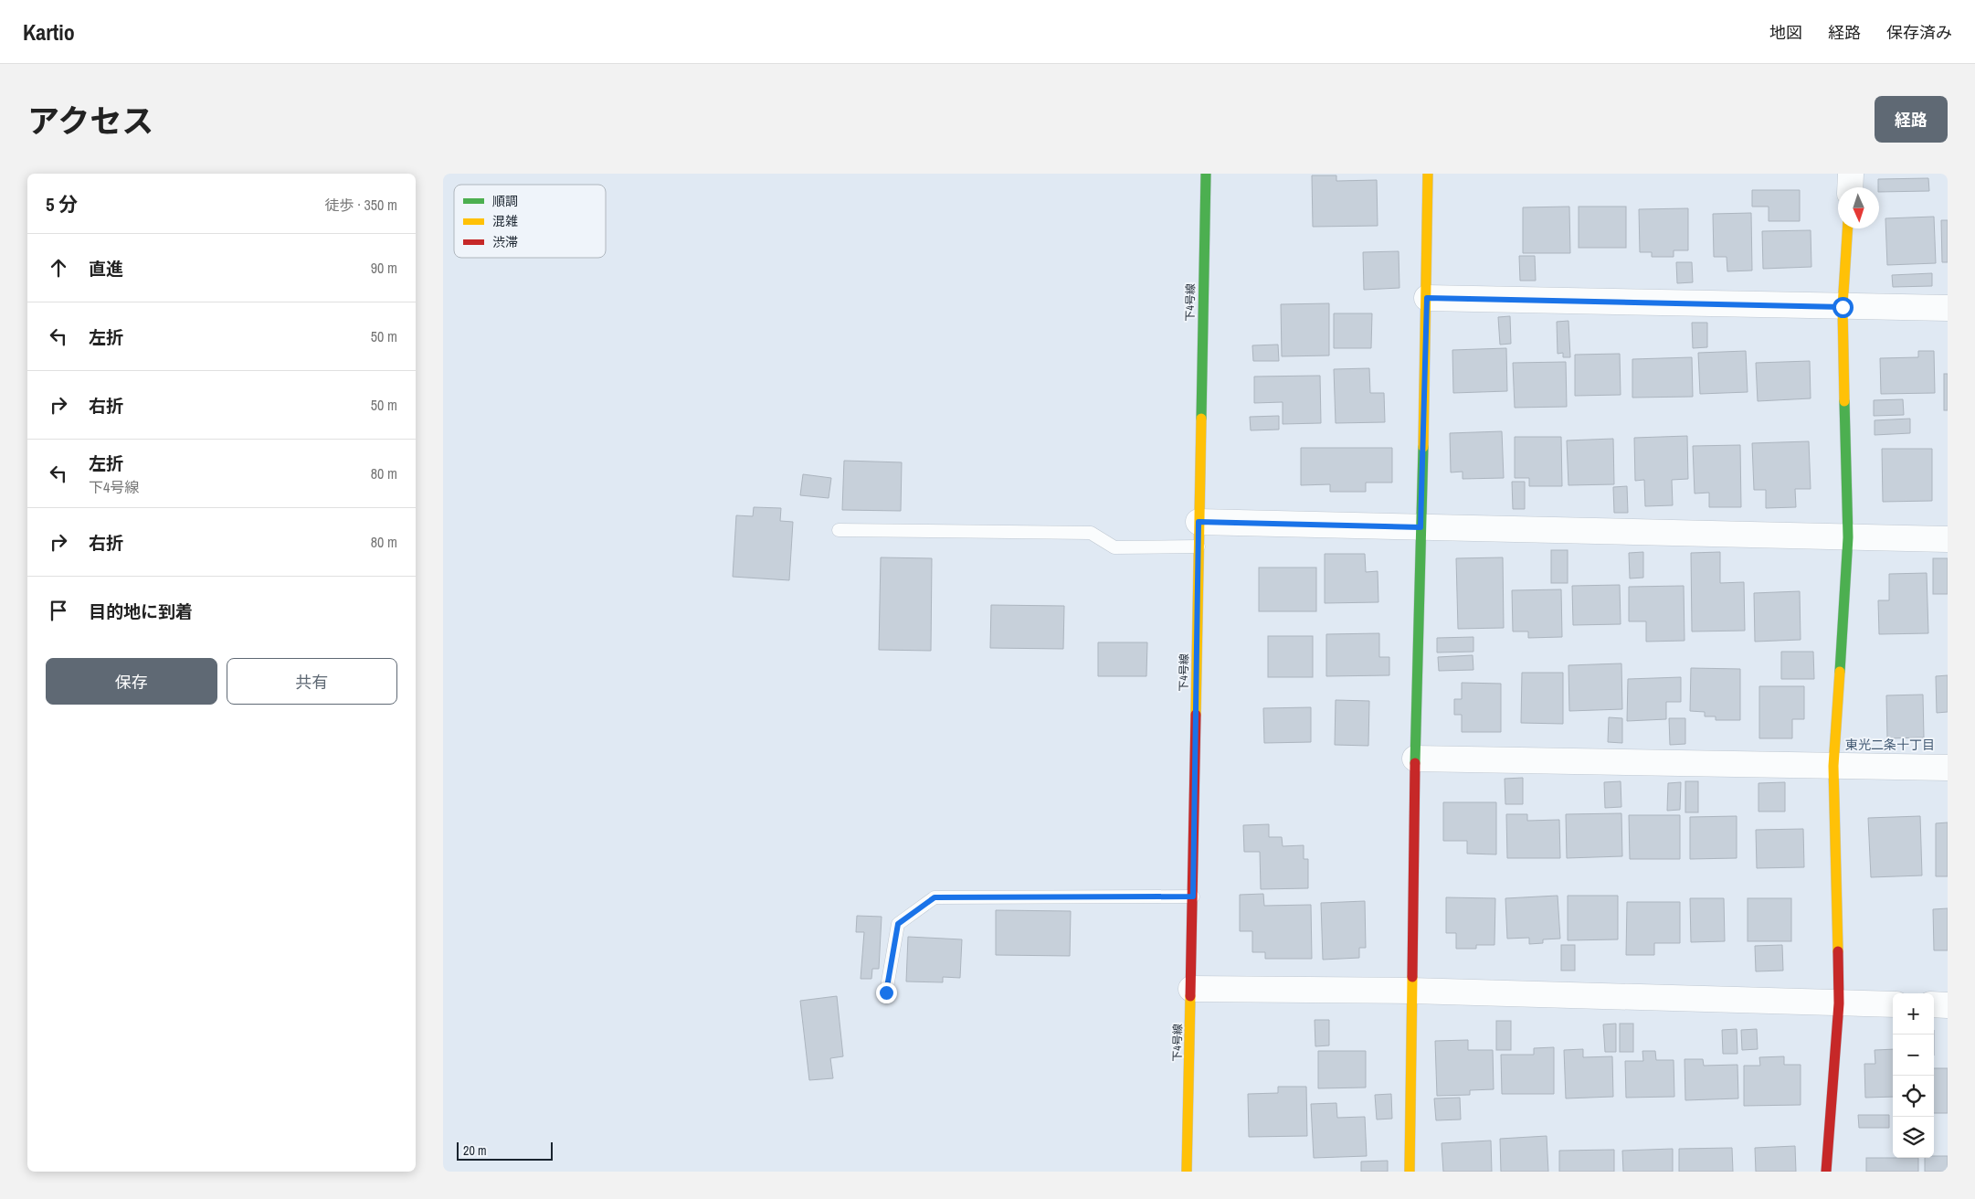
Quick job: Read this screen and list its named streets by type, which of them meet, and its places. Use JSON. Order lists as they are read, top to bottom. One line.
{"streets":{"street":["下4号線"]},"districts":["東光二条十丁目"],"legend":["順調","混雑","渋滞"],"scale_bar":"20 m","north":"bottom","page":{"header":"Kartio","nav":["地図","経路","保存済み"],"title":"アクセス","buttons":["経路",["保存","共有"]],"heading":["5 分","徒歩 · 350 m"],"list":[["直進","90 m"],["左折","50 m"],["右折","50 m"],["左折","下4号線","80 m"],["右折","80 m"],"目的地に到着"],"map_buttons":["+","−"],"scale":"20 m"}}
